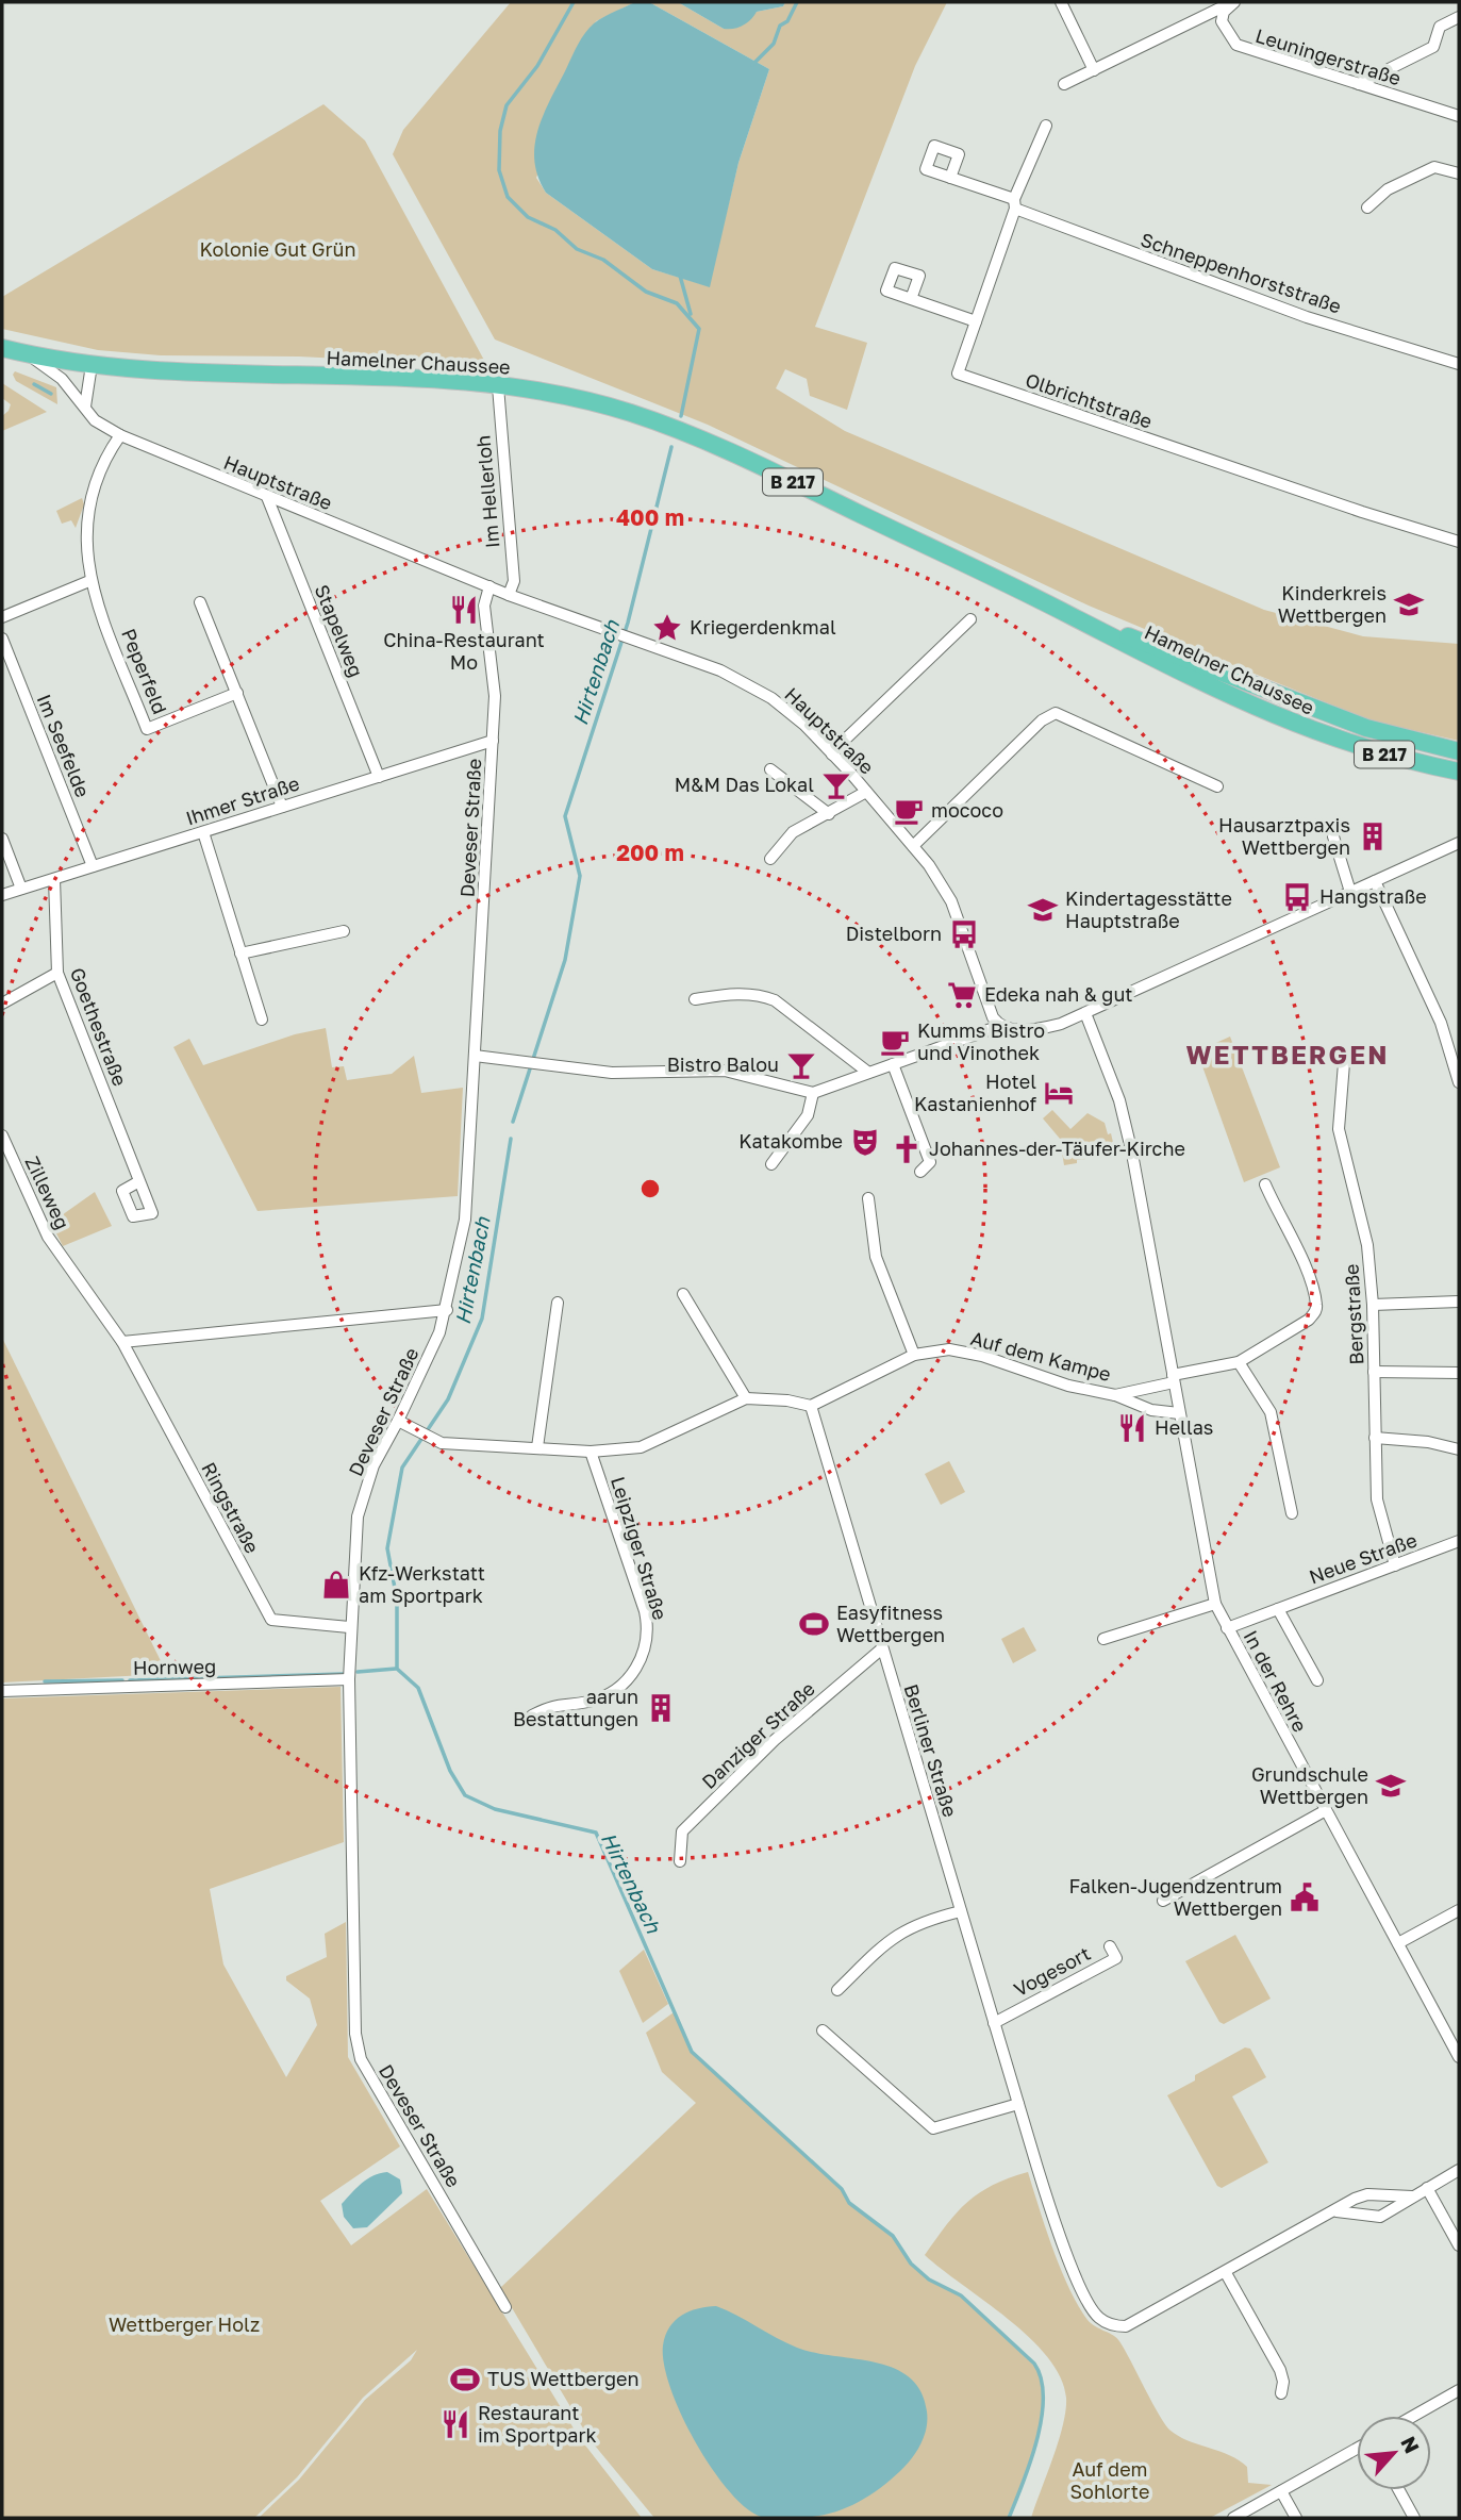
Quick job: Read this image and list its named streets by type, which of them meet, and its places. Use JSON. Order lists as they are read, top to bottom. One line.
{"streets":{"main road":["Hamelner Chaussee","B 217"],"street":["Leuningerstraße","Schneppenhorststraße","Olbrichtstraße","Hauptstraße","Im Hellerloh","Stapelweg","Peperfeld","Im Seefelde","Ihmer Straße","Deveser Straße","Goethestraße","Zilleweg","Bergstraße","Auf dem Kampe","Ringstraße","Leipziger Straße","Neue Straße","Hornweg","In der Rehre","Danziger Straße","Berliner Straße","Vogesort"]},"crossings":[["Schneppenhorststraße","Olbrichtstraße"],["Hamelner Chaussee","B 217"],["Hamelner Chaussee","Hauptstraße"],["Hamelner Chaussee","Im Hellerloh"],["B 217","Hauptstraße"],["Hauptstraße","Im Hellerloh"],["Hauptstraße","Stapelweg"],["Hauptstraße","Peperfeld"],["Hauptstraße","Deveser Straße"],["Stapelweg","Ihmer Straße"],["Im Seefelde","Ihmer Straße"],["Ihmer Straße","Deveser Straße"],["Ihmer Straße","Goethestraße"],["Deveser Straße","Ringstraße"],["Deveser Straße","Hornweg"],["Zilleweg","Ringstraße"],["Bergstraße","Neue Straße"],["Auf dem Kampe","In der Rehre"],["Auf dem Kampe","Berliner Straße"],["Neue Straße","In der Rehre"],["Danziger Straße","Berliner Straße"],["Berliner Straße","Vogesort"]],"districts":["WETTBERGEN"],"water":["Hirtenbach"],"parks":["Kolonie Gut Grün","Wettberger Holz","Auf dem Sohlorte"],"places":{"school or university":["Kinderkreis Wettbergen","Kindertagesstätte Hauptstraße","Grundschule Wettbergen"],"restaurant":["China-Restaurant Mo","Hellas","Restaurant im Sportpark"],"place":["Kriegerdenkmal"],"bar":["M&M Das Lokal","Bistro Balou"],"cafe":["mococo","Kumms Bistro und Vinothek"],"building":["Hausarztpaxis Wettbergen","aarun Bestattungen"],"bus stop":["Hangstraße","Distelborn"],"supermarket":["Edeka nah & gut"],"hotel":["Hotel Kastanienhof"],"theatre":["Katakombe"],"church":["Johannes-der-Täufer-Kirche"],"shop":["Kfz-Werkstatt am Sportpark"],"sports":["Easyfitness Wettbergen","TUS Wettbergen"],"public building":["Falken-Jugendzentrum Wettbergen"]},"north":"top right","rings":["400 m","200 m"]}
